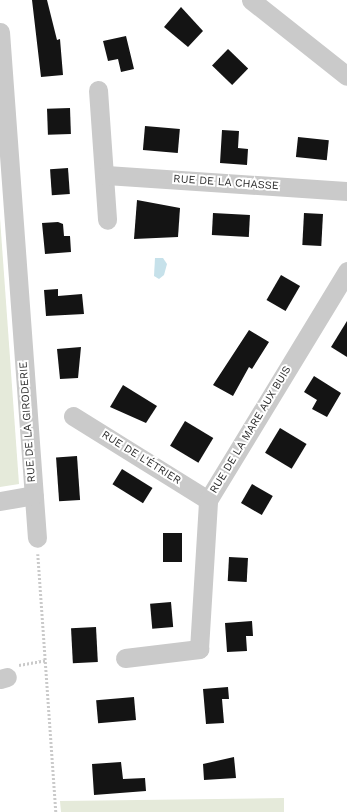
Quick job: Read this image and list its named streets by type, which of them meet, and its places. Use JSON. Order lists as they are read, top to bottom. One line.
{"streets":{"street":["RUE DE LA CHASSE","RUE DE LA GIRODERIE","RUE DE LA MARE AUX BUIS","RUE DE L'ÉTRIER"]},"crossings":[["RUE DE LA MARE AUX BUIS","RUE DE L'ÉTRIER"]]}
